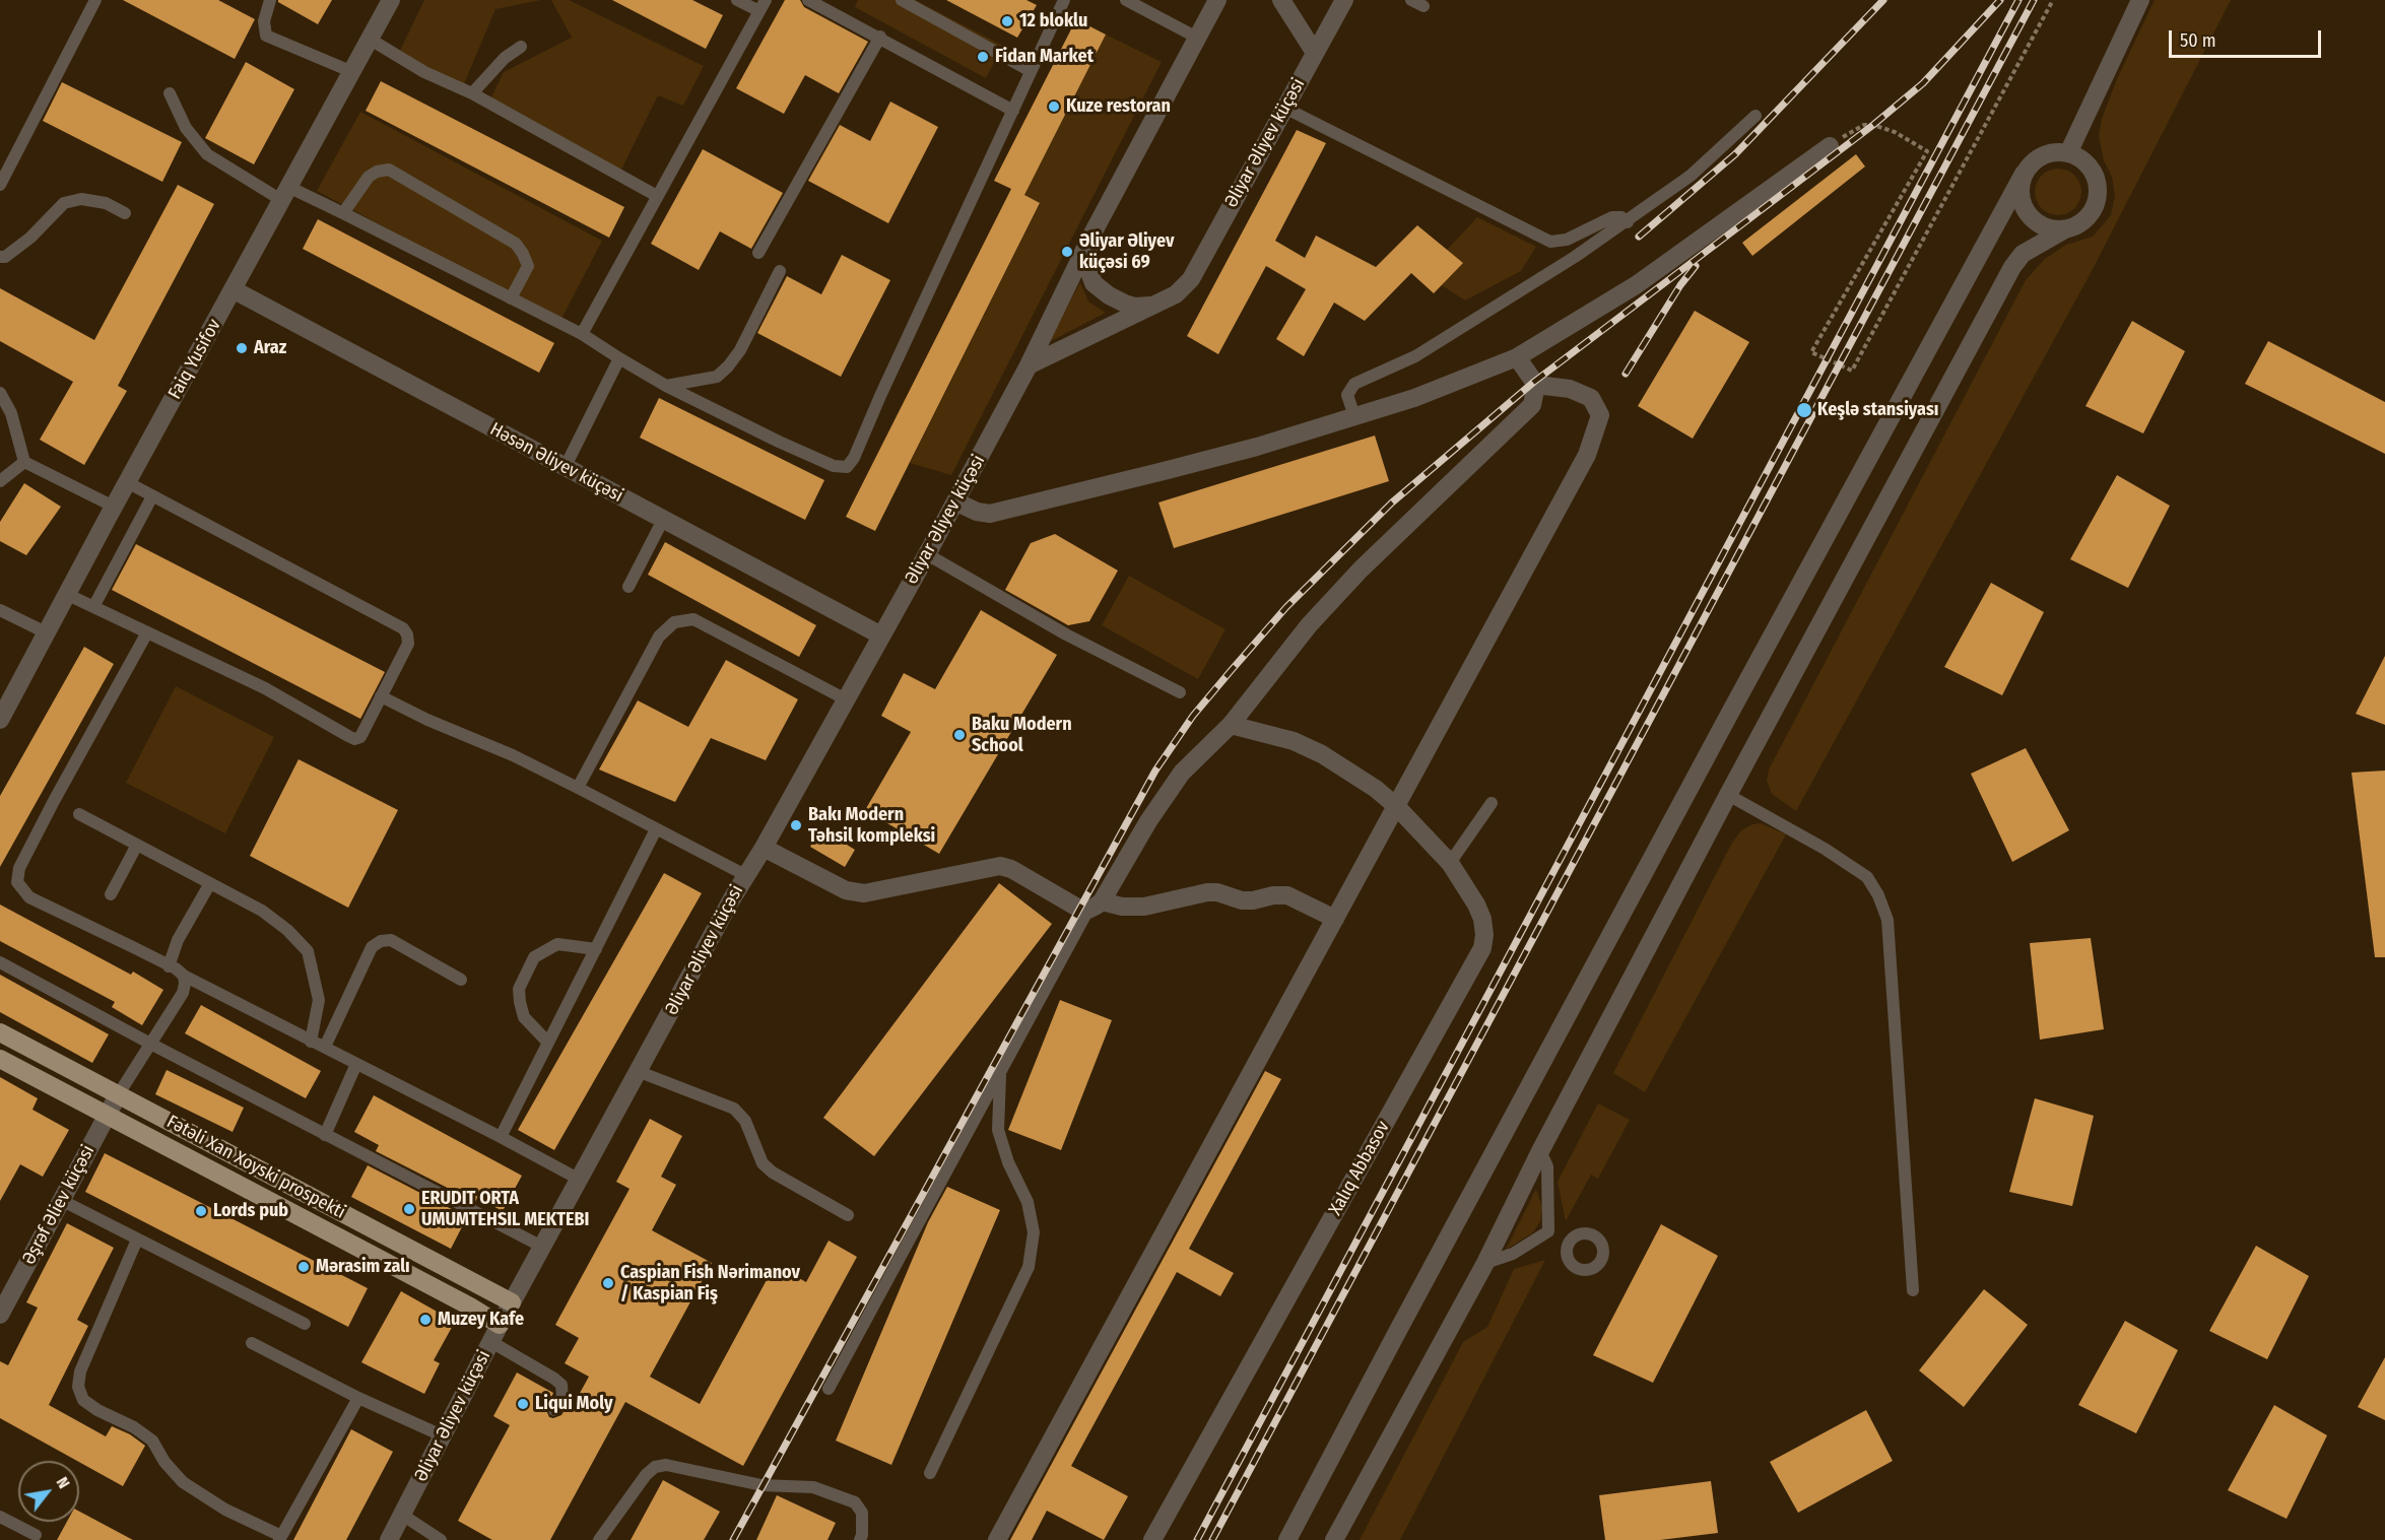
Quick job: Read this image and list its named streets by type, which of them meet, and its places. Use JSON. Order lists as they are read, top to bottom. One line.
{"streets":{"main road":["Fətəli Xan Xoyski prospekti"],"street":["Əliyar Əliyev küçəsi","Faiq Yusifov","Həsən Əliyev küçəsi","Xalıq Abbasov","Əşrəf Əliev küçəsi"]},"crossings":[["Əliyar Əliyev küçəsi","Həsən Əliyev küçəsi"],["Əliyar Əliyev küçəsi","Fətəli Xan Xoyski prospekti"],["Faiq Yusifov","Həsən Əliyev küçəsi"],["Fətəli Xan Xoyski prospekti","Əşrəf Əliev küçəsi"]],"places":["12 bloklu","Fidan Market","Kuze restoran","Əliyar Əliyev küçəsi 69","Araz","Keşlə stansiyası","Baku Modern School","Bakı Modern Təhsil kompleksi","ERUDIT ORTA UMUMTEHSIL MEKTEBI","Lords pub","Mərasim zalı","Caspian Fish Nərimanov / Kaspian Fiş","Muzey Kafe","Liqui Moly"],"scale_bar":"50 m","north":"top right"}
